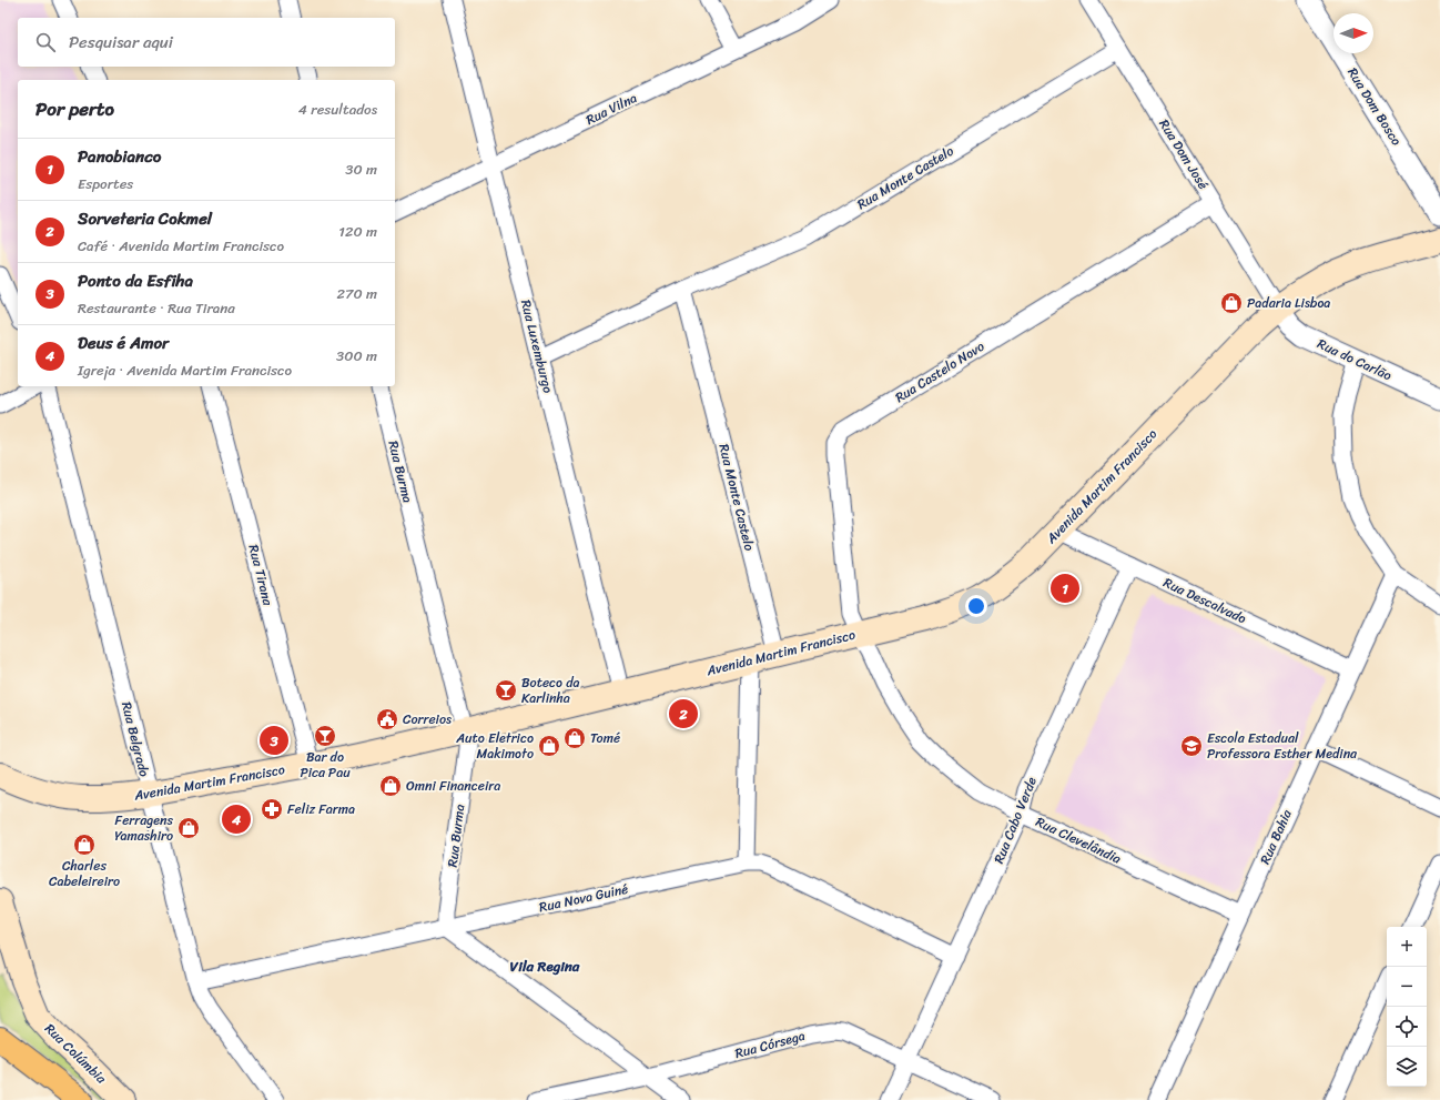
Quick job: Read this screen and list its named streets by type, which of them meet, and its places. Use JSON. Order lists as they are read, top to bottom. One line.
{"streets":{"main road":["Avenida Martim Francisco","Rua Colúmbia"],"street":["Rua Dom Bosco","Rua Vilna","Rua Dom José","Rua Monte Castelo","Rua Luxemburgo","Rua do Carlão","Rua Castelo Novo","Rua Burma","Rua Tirana","Rua Descalvado","Rua Belgrado","Rua Cabo Verde","Rua Bahia","Rua Clevelândia","Rua Nova Guiné","Rua Córsega"]},"crossings":[["Rua Vilna","Rua Luxemburgo"],["Rua Dom José","Rua Monte Castelo"],["Rua Dom José","Rua do Carlão"],["Rua Dom José","Rua Castelo Novo"],["Rua Dom José","Avenida Martim Francisco"],["Rua Monte Castelo","Rua Luxemburgo"],["Rua Monte Castelo","Avenida Martim Francisco"],["Rua Luxemburgo","Avenida Martim Francisco"],["Rua do Carlão","Avenida Martim Francisco"],["Rua Castelo Novo","Avenida Martim Francisco"],["Rua Castelo Novo","Rua Clevelândia"],["Rua Burma","Avenida Martim Francisco"],["Rua Burma","Rua Nova Guiné"],["Avenida Martim Francisco","Rua Tirana"],["Avenida Martim Francisco","Rua Descalvado"],["Avenida Martim Francisco","Rua Belgrado"],["Avenida Martim Francisco","Rua Clevelândia"],["Rua Descalvado","Rua Cabo Verde"],["Rua Descalvado","Rua Bahia"],["Rua Belgrado","Rua Nova Guiné"],["Rua Cabo Verde","Rua Clevelândia"],["Rua Cabo Verde","Rua Nova Guiné"],["Rua Cabo Verde","Rua Córsega"],["Rua Bahia","Rua Clevelândia"]],"districts":["Vila Regina"],"places":{"shop":["Padaria Lisboa","Tomé","Auto Eletrico Makimoto","Omni Financeira","Ferragens Yamashiro","Charles Cabeleireiro"],"bar":["Boteco da Karlinha","Bar do Pica Pau"],"public building":["Correios"],"school or university":["Escola Estadual Professora Esther Medina"],"pharmacy":["Feliz Farma"]},"north":"right","page":{"search":"Pesquisar aqui","heading":["Por perto","4 resultados"],"list":[{"mark":"1","name":"Panobianco","note":"Esportes","value":"30 m"},{"mark":"2","name":"Sorveteria Cokmel","note":"Café · Avenida Martim Francisco","value":"120 m"},{"mark":"3","name":"Ponto da Esfiha","note":"Restaurante · Rua Tirana","value":"270 m"},{"mark":"4","name":"Deus é Amor","note":"Igreja · Avenida Martim Francisco","value":"300 m"}],"pins":["1","2","3","4"],"map_buttons":["+","−"]}}
